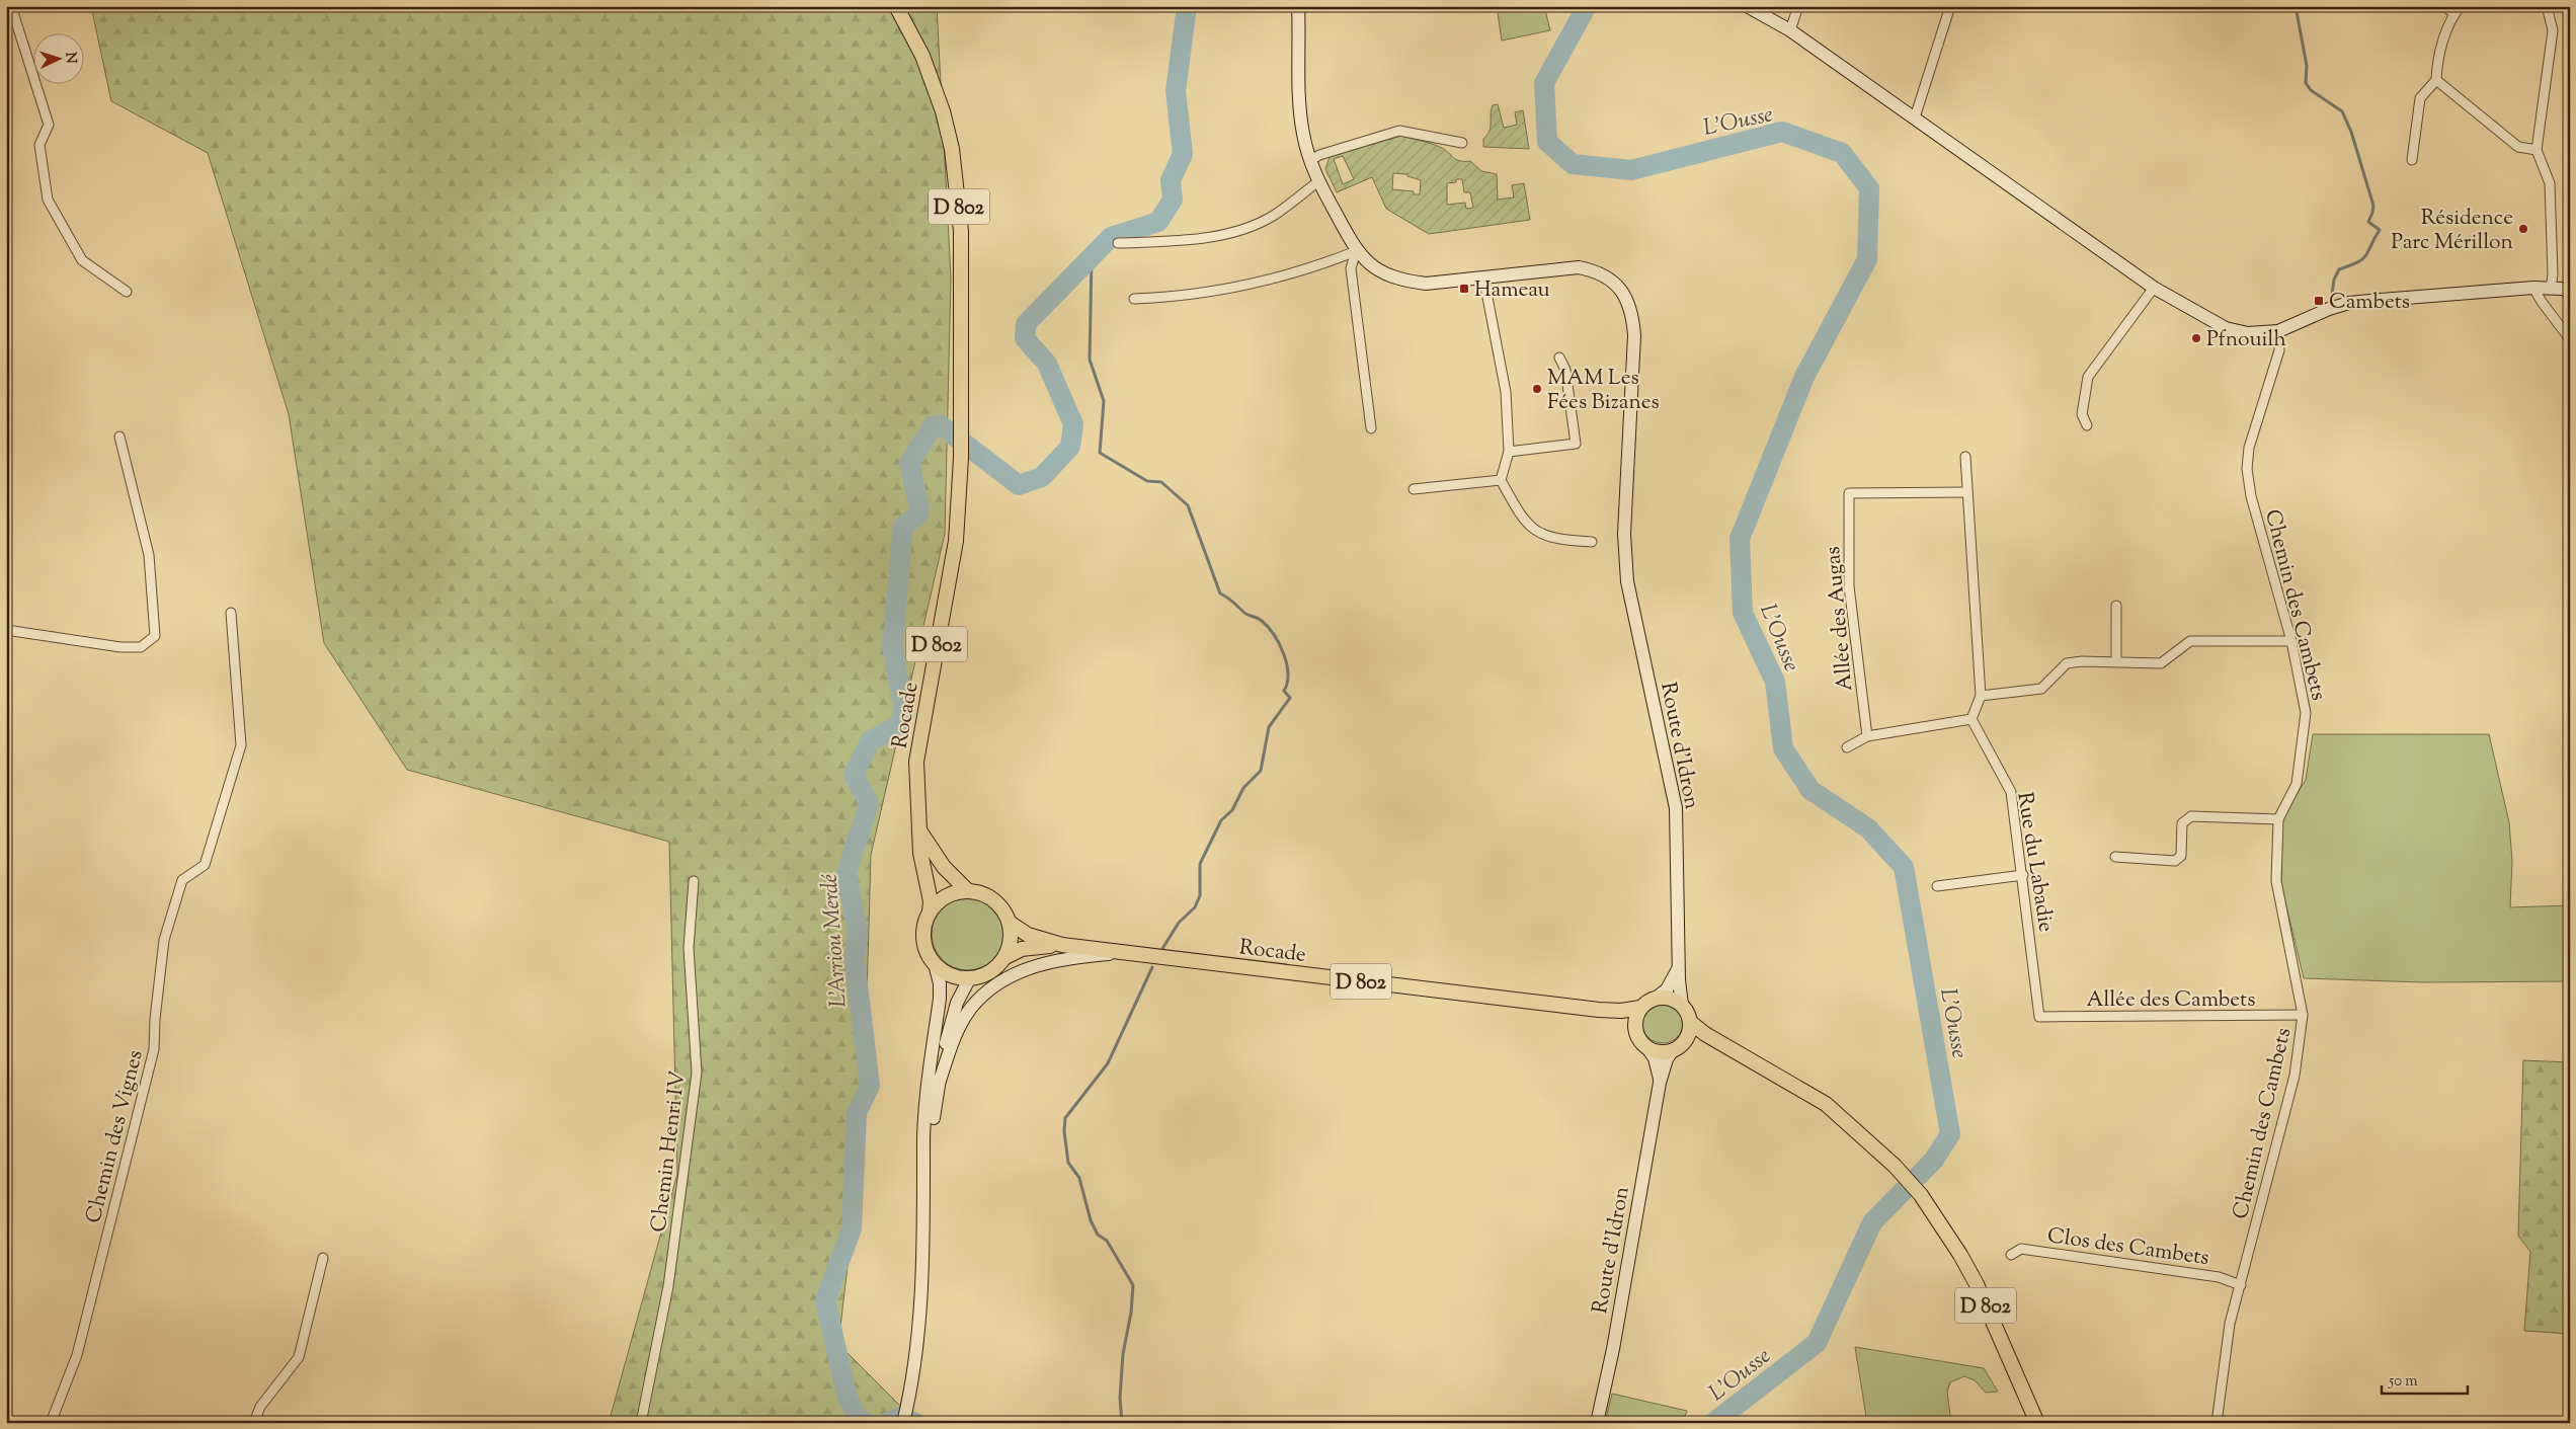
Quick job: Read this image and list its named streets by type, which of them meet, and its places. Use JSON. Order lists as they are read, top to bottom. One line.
{"streets":{"main road":["D 802","Rocade"],"street":["Chemin des Cambets","Allée des Augas","Route d'Idron","Rue du Labadie","Allée des Cambets","Chemin des Vignes","Chemin Henri IV","Clos des Cambets"]},"crossings":[["D 802","Rocade"],["D 802","Route d'Idron"],["Chemin des Cambets","Allée des Cambets"],["Chemin des Cambets","Clos des Cambets"],["Rue du Labadie","Allée des Cambets"]],"water":["L'Ousse","L'Arriou Merdé"],"places":{"other":["Résidence Parc Mérillon","Pfnouilh","MAM Les Fées Bizanes"],"transit":["Hameau","Cambets"]},"scale_bar":"50 m","north":"right"}
